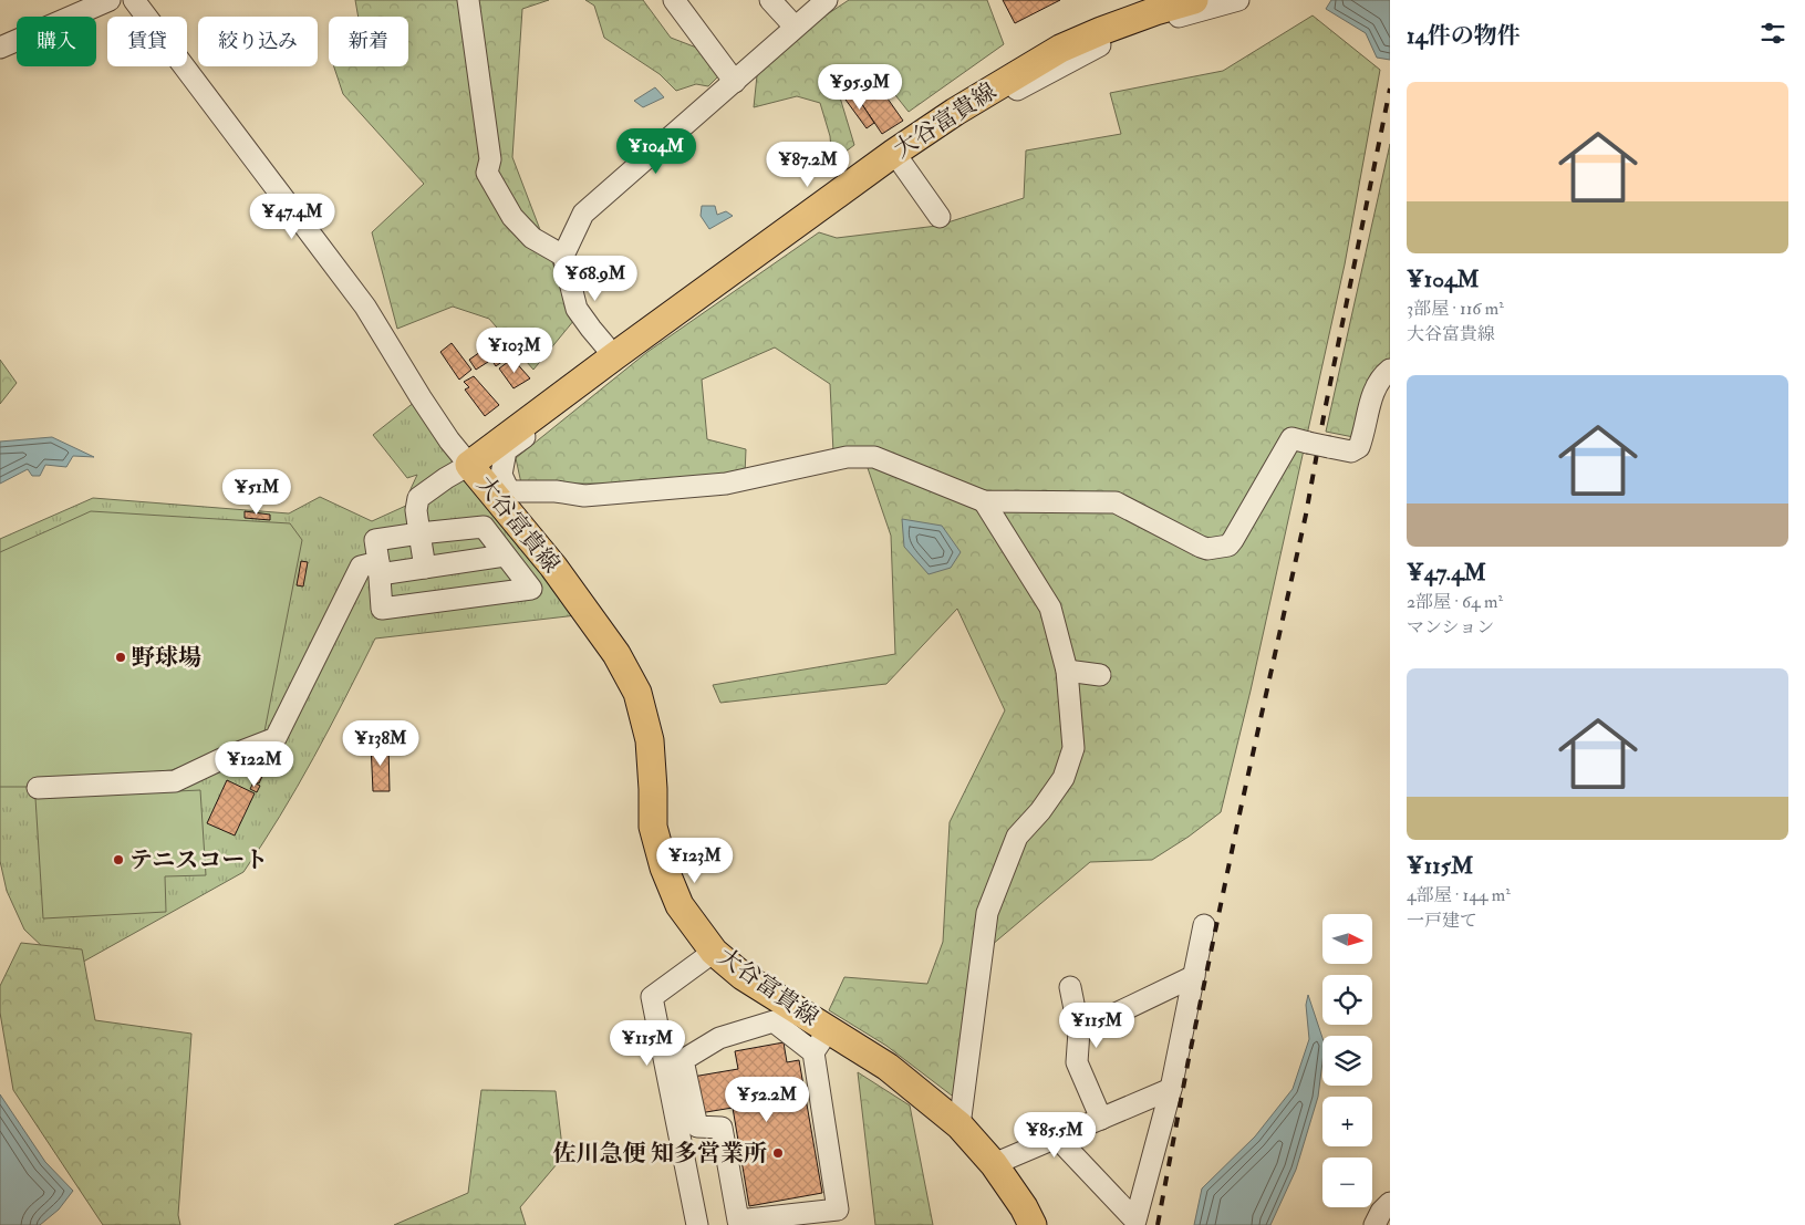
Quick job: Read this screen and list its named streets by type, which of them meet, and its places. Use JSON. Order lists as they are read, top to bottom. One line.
{"streets":{"main road":["大谷富貴線"]},"places":["野球場","テニスコート","佐川急便 知多営業所"],"north":"right","page":{"heading":"14件の物件","chip":["購入","賃貸","絞り込み","新着"],"price":["¥95.9M","¥104M","¥87.2M","¥47.4M","¥68.9M","¥103M","¥51M","¥138M","¥122M","¥123M","¥115M","¥115M","¥52.2M","¥85.5M"],"list":[{"name":"¥104M","note":"3部屋 · 116 m² · 大谷富貴線"},{"name":"¥47.4M","note":"2部屋 · 64 m² · マンション"},{"name":"¥115M","note":"4部屋 · 144 m² · 一戸建て"}],"map_buttons":["+","−"]}}
